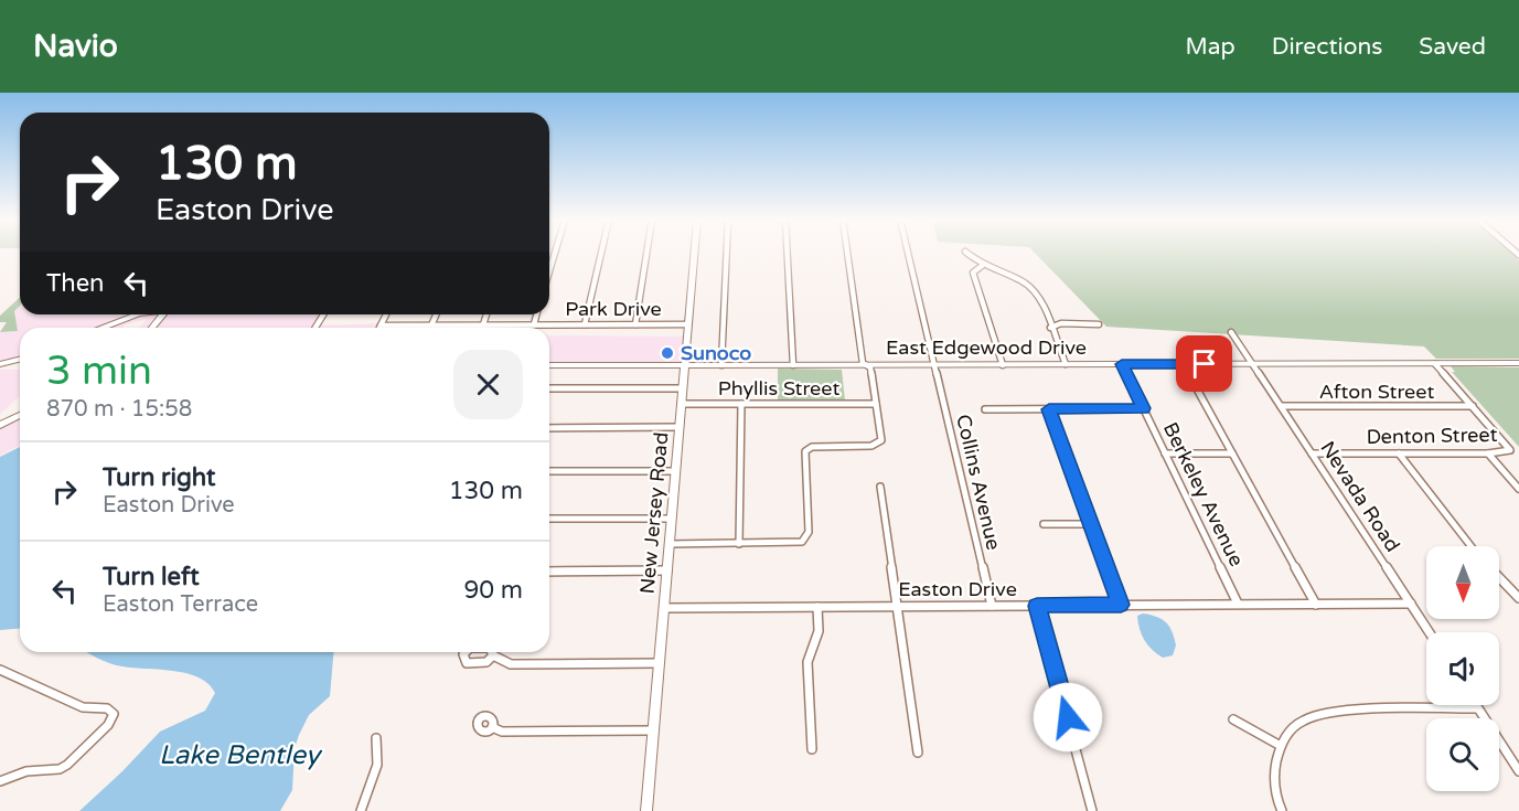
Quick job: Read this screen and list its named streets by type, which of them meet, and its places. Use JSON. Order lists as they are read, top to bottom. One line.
{"streets":{"street":["Park Drive","East Edgewood Drive","Phyllis Street","Afton Street","Denton Street","Collins Avenue","Berkeley Avenue","Nevada Road","New Jersey Road","Easton Drive"]},"crossings":[["Park Drive","New Jersey Road"],["East Edgewood Drive","Collins Avenue"],["East Edgewood Drive","Berkeley Avenue"],["East Edgewood Drive","Nevada Road"],["East Edgewood Drive","New Jersey Road"],["Phyllis Street","New Jersey Road"],["Afton Street","Denton Street"],["Afton Street","Nevada Road"],["Denton Street","Nevada Road"],["Collins Avenue","Easton Drive"],["Berkeley Avenue","Easton Drive"],["Nevada Road","Easton Drive"],["New Jersey Road","Easton Drive"]],"water":["Lake Bentley"],"places":["Sunoco"],"north":"bottom","page":{"header":"Navio","nav":["Map","Directions","Saved"],"turn":["130 m","Easton Drive"],"then":"Then","heading":["3 min","870 m · 15:58"],"list":[{"name":"Turn right","note":"Easton Drive","value":"130 m"},{"name":"Turn left","note":"Easton Terrace","value":"90 m"}]}}
